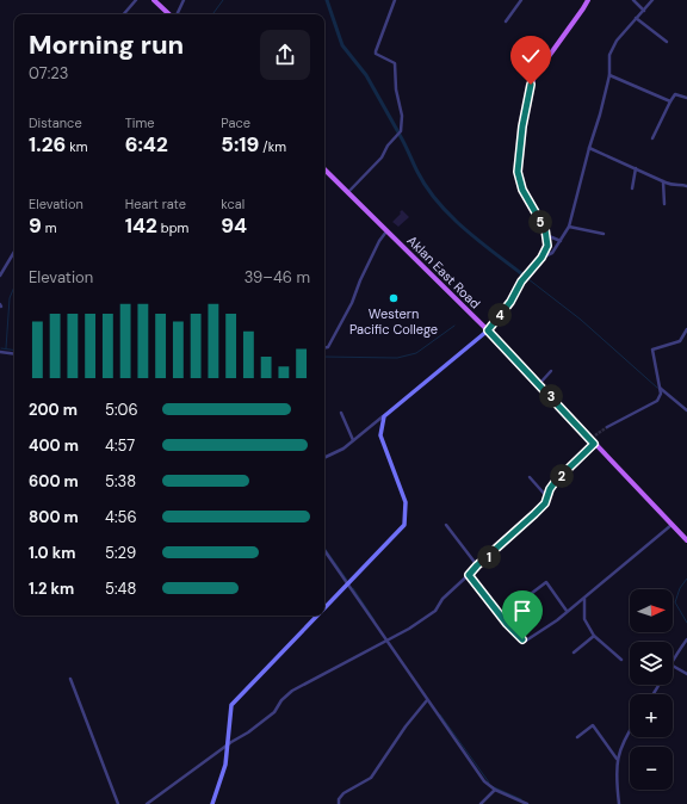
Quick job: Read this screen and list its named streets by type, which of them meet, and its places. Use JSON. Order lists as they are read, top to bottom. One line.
{"streets":{"main road":["Aklan East Road"]},"places":["Western Pacific College"],"north":"right","page":{"heading":["Morning run","07:23"],"stats":[["Distance","1.26 km"],["Time","6:42"],["Pace","5:19 /km"],["Elevation","9 m"],["Heart rate","142 bpm"],["kcal","94"]],"pins":["5","4","3","2","1"],"chart":["Elevation","39–46 m"],"list":[{"name":"200 m","note":"5:06"},{"name":"400 m","note":"4:57"},{"name":"600 m","note":"5:38"},{"name":"800 m","note":"4:56"},{"name":"1.0 km","note":"5:29"},{"name":"1.2 km","note":"5:48"}],"map_buttons":["+","−"]}}
